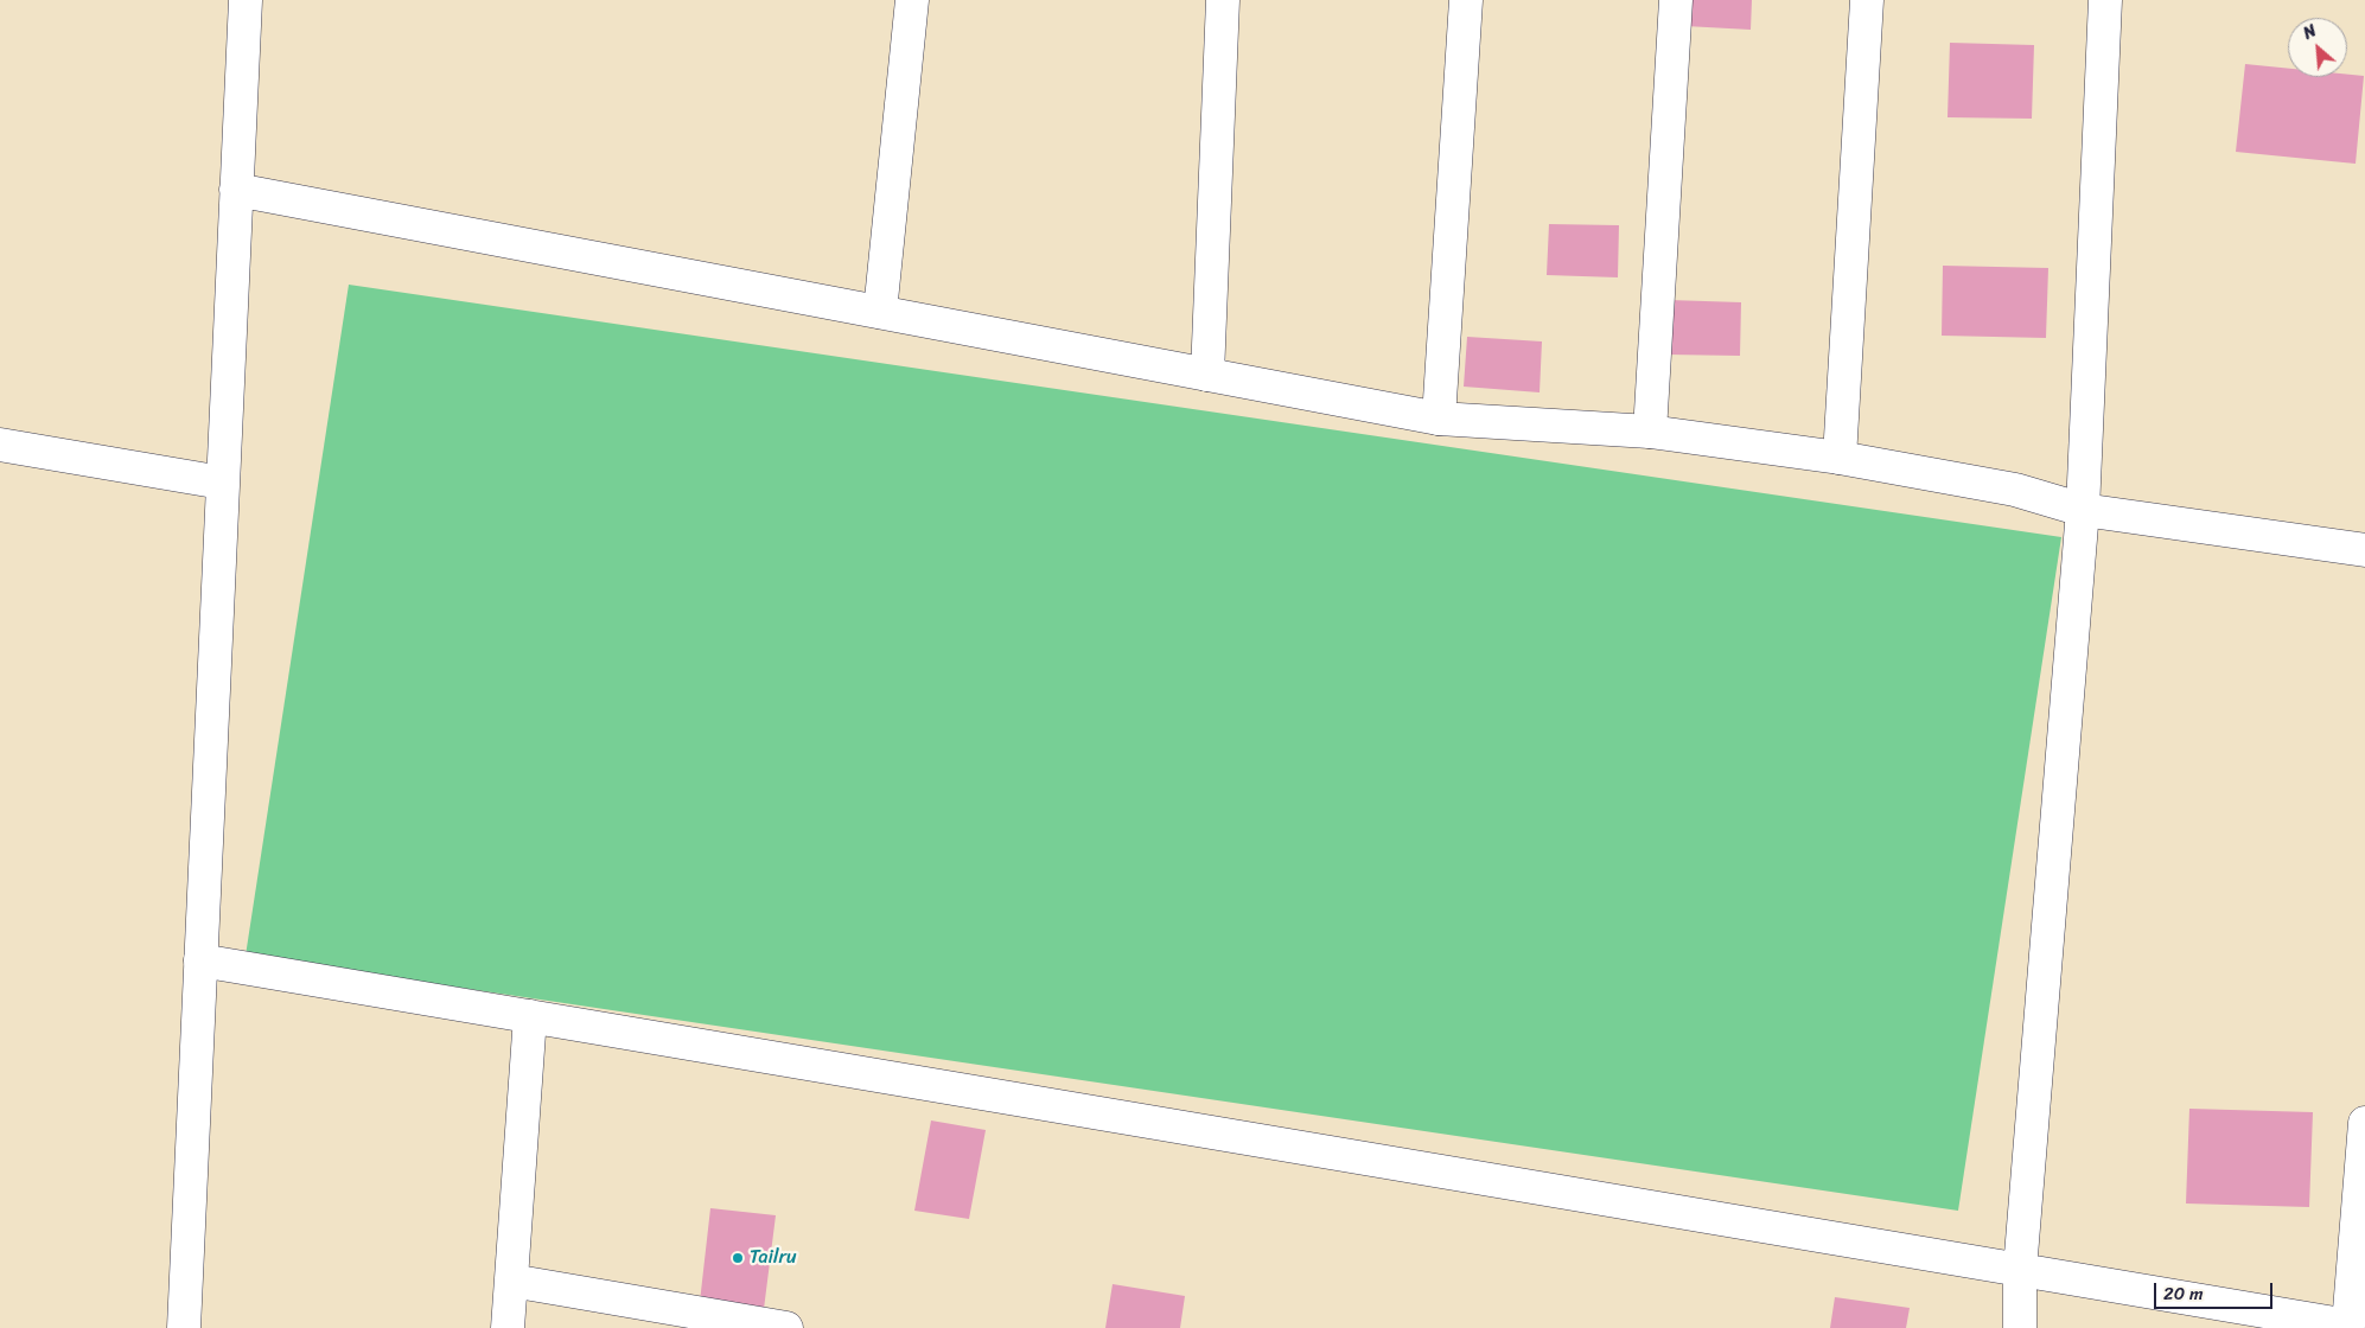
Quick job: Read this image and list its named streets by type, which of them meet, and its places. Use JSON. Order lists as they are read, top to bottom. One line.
{"places":["Tailru"],"scale_bar":"20 m","north":"top left"}
